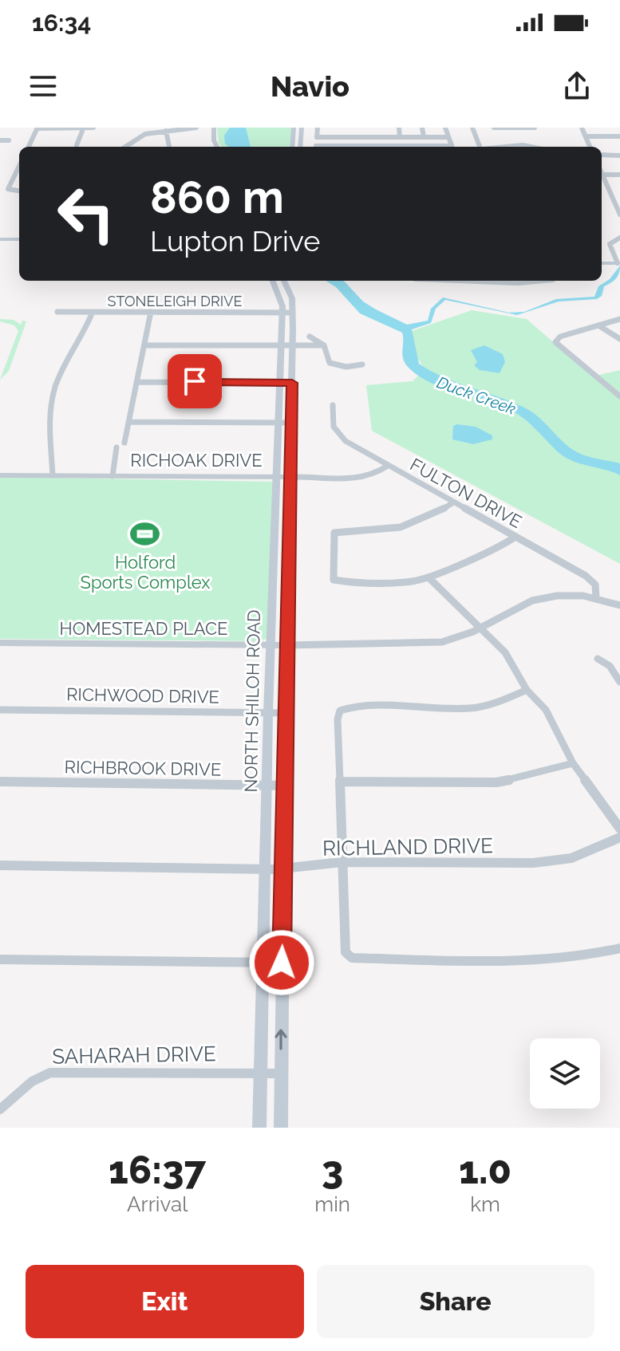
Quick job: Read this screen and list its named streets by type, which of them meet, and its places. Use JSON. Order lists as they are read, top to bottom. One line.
{"streets":{"main road":["NORTH SHILOH ROAD"],"street":["STONELEIGH DRIVE","RICHOAK DRIVE","FULTON DRIVE","HOMESTEAD PLACE","RICHWOOD DRIVE","RICHBROOK DRIVE","RICHLAND DRIVE","SAHARAH DRIVE"]},"crossings":[["STONELEIGH DRIVE","NORTH SHILOH ROAD"],["RICHOAK DRIVE","FULTON DRIVE"],["RICHOAK DRIVE","NORTH SHILOH ROAD"],["HOMESTEAD PLACE","NORTH SHILOH ROAD"],["RICHWOOD DRIVE","NORTH SHILOH ROAD"],["NORTH SHILOH ROAD","RICHBROOK DRIVE"],["NORTH SHILOH ROAD","RICHLAND DRIVE"],["NORTH SHILOH ROAD","SAHARAH DRIVE"]],"water":["Duck Creek"],"places":{"sports":["Holford Sports Complex"]},"page":{"status":"16:34","header":"Navio","turn":["860 m","Lupton Drive"],"eta":["16:37","Arrival","3","min","1.0","km"],"buttons":["Exit","Share"]}}
